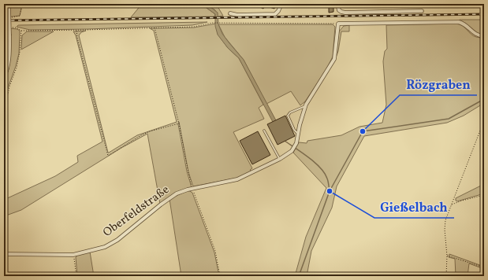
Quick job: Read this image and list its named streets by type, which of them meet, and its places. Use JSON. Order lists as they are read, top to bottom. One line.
{"streets":{"street":["Oberfeldstraße"]},"places":["Rözgraben","Gießelbach"]}
